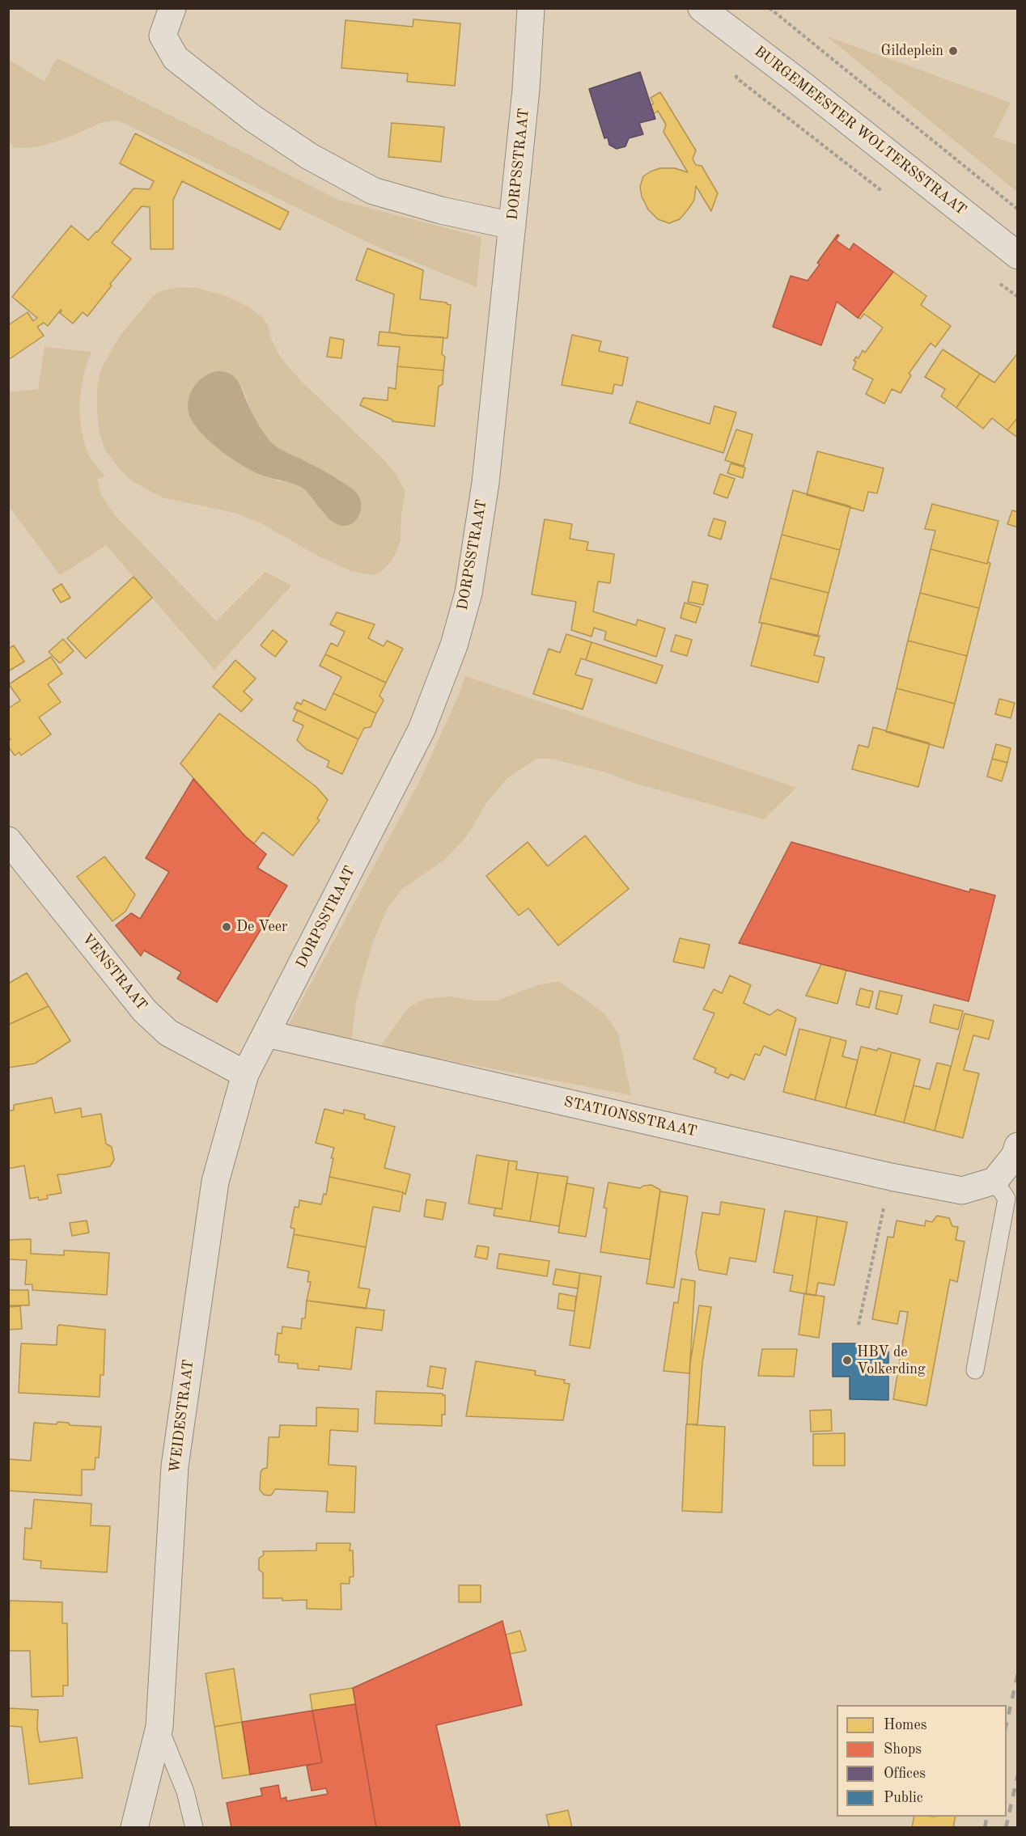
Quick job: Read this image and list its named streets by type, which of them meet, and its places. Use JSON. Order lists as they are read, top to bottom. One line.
{"streets":{"street":["BURGEMEESTER WOLTERSSTRAAT","DORPSSTRAAT","VENSTRAAT","STATIONSSTRAAT","WEIDESTRAAT"]},"crossings":[["DORPSSTRAAT","VENSTRAAT"],["DORPSSTRAAT","STATIONSSTRAAT"],["DORPSSTRAAT","WEIDESTRAAT"]],"places":["Gildeplein","De Veer","HBV de Volkerding"],"legend":["Homes","Shops","Offices","Public"]}
